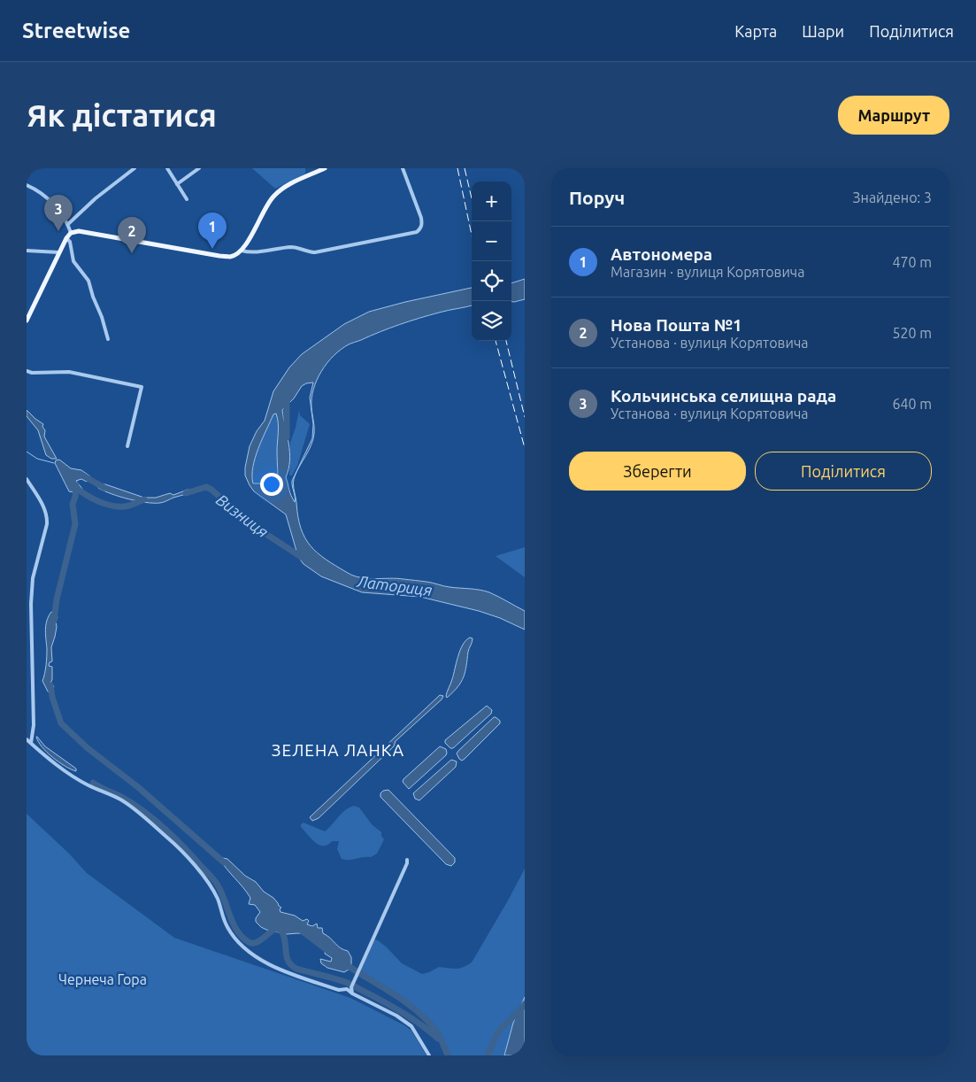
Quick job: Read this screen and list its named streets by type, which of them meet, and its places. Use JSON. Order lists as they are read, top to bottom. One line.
{"districts":["ЗЕЛЕНА ЛАНКА"],"water":["Визниця","Латориця"],"parks":["Чернеча Гора"],"page":{"header":"Streetwise","nav":["Карта","Шари","Поділитися"],"buttons":["Маршрут",["Зберегти","Поділитися"]],"title":"Як дістатися","heading":["Поруч","Знайдено: 3"],"map_buttons":["+","−"],"pins":["3","1","2"],"list":[{"mark":"1","name":"Автономера","note":"Магазин · вулиця Корятовича","value":"470 m"},{"mark":"2","name":"Нова Пошта №1","note":"Установа · вулиця Корятовича","value":"520 m"},{"mark":"3","name":"Кольчинська селищна рада","note":"Установа · вулиця Корятовича","value":"640 m"}]}}
